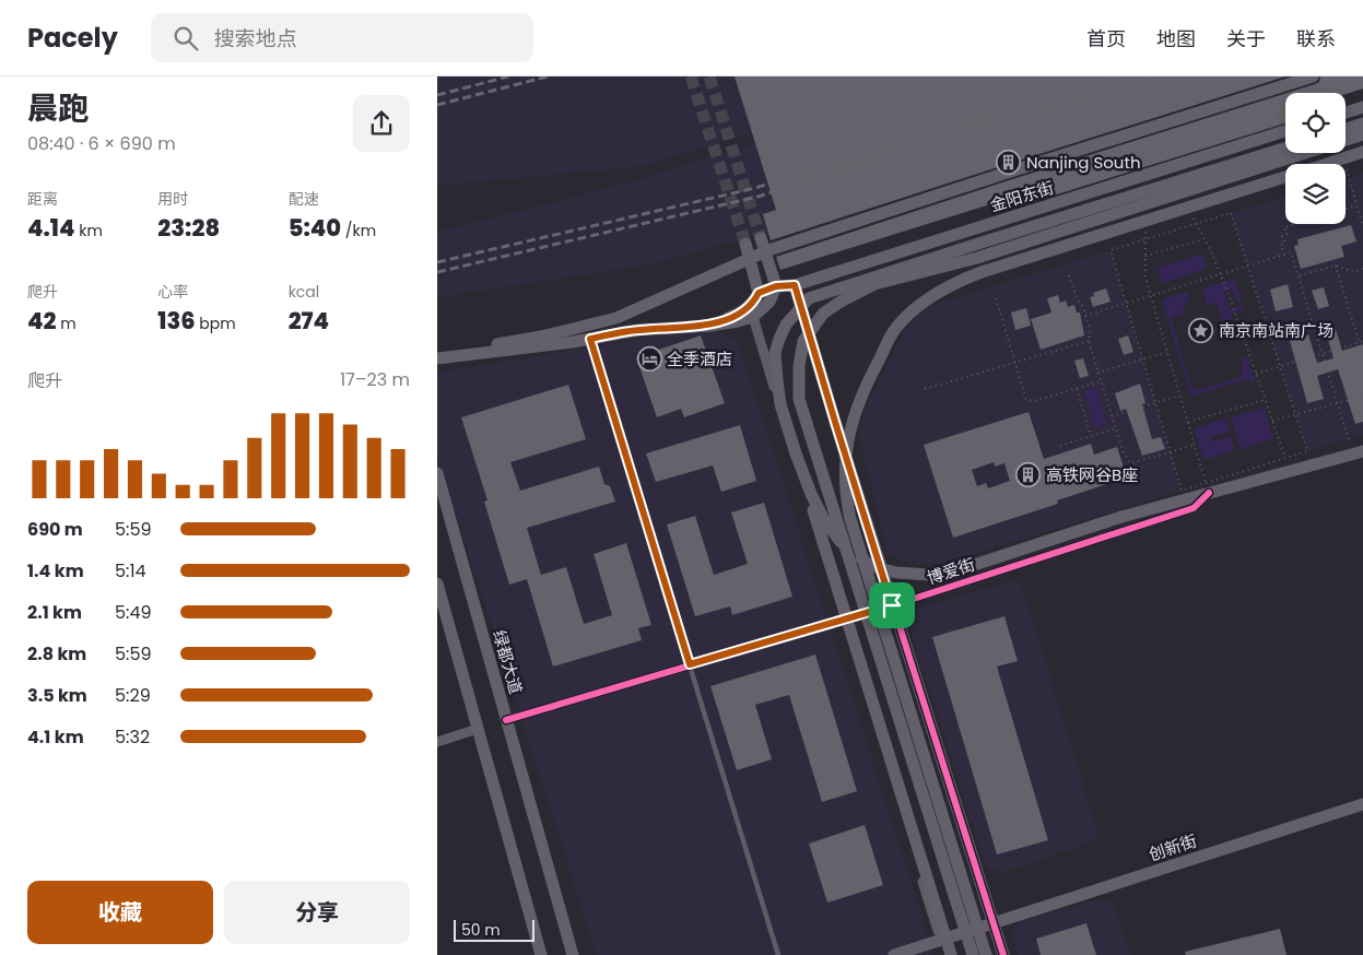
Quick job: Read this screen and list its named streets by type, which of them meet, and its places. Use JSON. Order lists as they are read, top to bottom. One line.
{"streets":{"main road":["金阳东街","博爱街","绿都大道","创新街"]},"crossings":[["博爱街","绿都大道"]],"places":{"building":["Nanjing South","高铁网谷B座"],"place":["南京南站南广场"],"hotel":["全季酒店"]},"scale_bar":"50 m","page":{"header":"Pacely","search":"搜索地点","nav":["首页","地图","关于","联系"],"heading":["晨跑","08:40 · 6 × 690 m"],"stats":[["距离","4.14 km"],["用时","23:28"],["配速","5:40 /km"],["爬升","42 m"],["心率","136 bpm"],["kcal","274"]],"chart":["爬升","17–23 m"],"list":[{"name":"690 m","note":"5:59"},{"name":"1.4 km","note":"5:14"},{"name":"2.1 km","note":"5:49"},{"name":"2.8 km","note":"5:59"},{"name":"3.5 km","note":"5:29"},{"name":"4.1 km","note":"5:32"}],"buttons":["收藏","分享"],"scale":"50 m"}}
